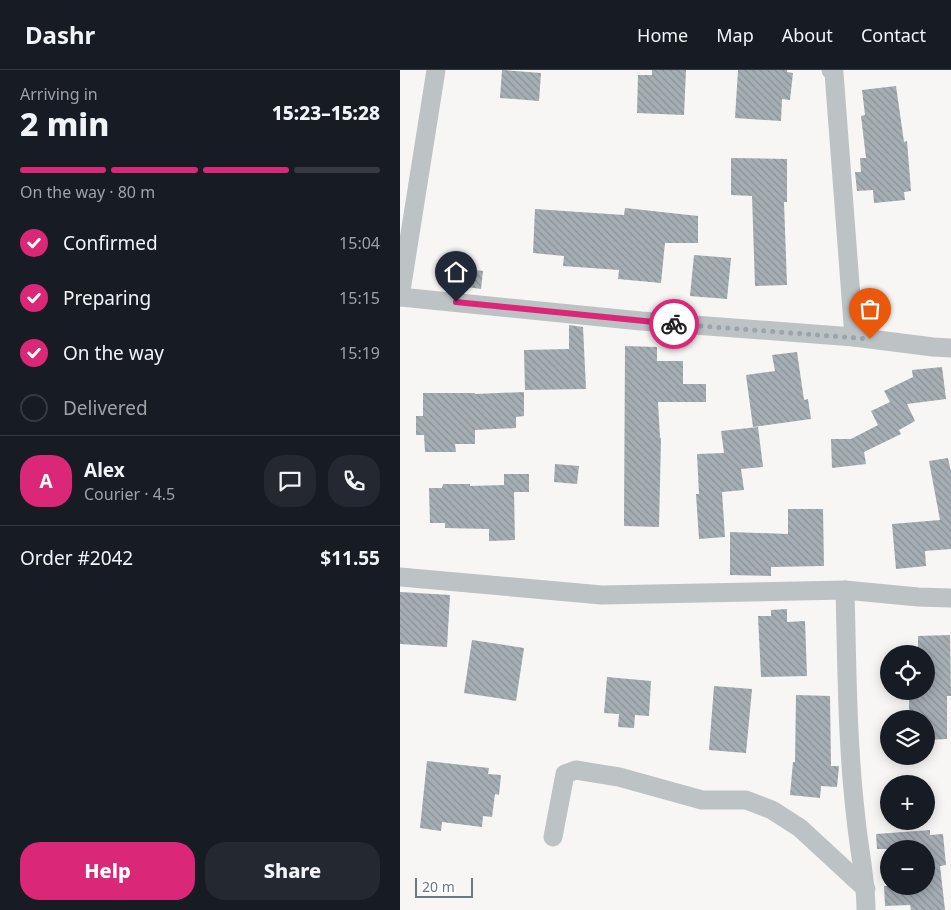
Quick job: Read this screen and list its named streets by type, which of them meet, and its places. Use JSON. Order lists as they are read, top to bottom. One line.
{"scale_bar":"20 m","page":{"header":"Dashr","nav":["Home","Map","About","Contact"],"heading":["2 min","Arriving in","15:23–15:28"],"panel":["Alex","Courier · 4.5","Order #2042","$11.55"],"bar":"On the way · 80 m","list":[["Confirmed","15:04"],["Preparing","15:15"],["On the way","15:19"],"Delivered"],"round":"A","map_buttons":["+","−"],"buttons":["Help","Share"],"scale":"20 m"}}
